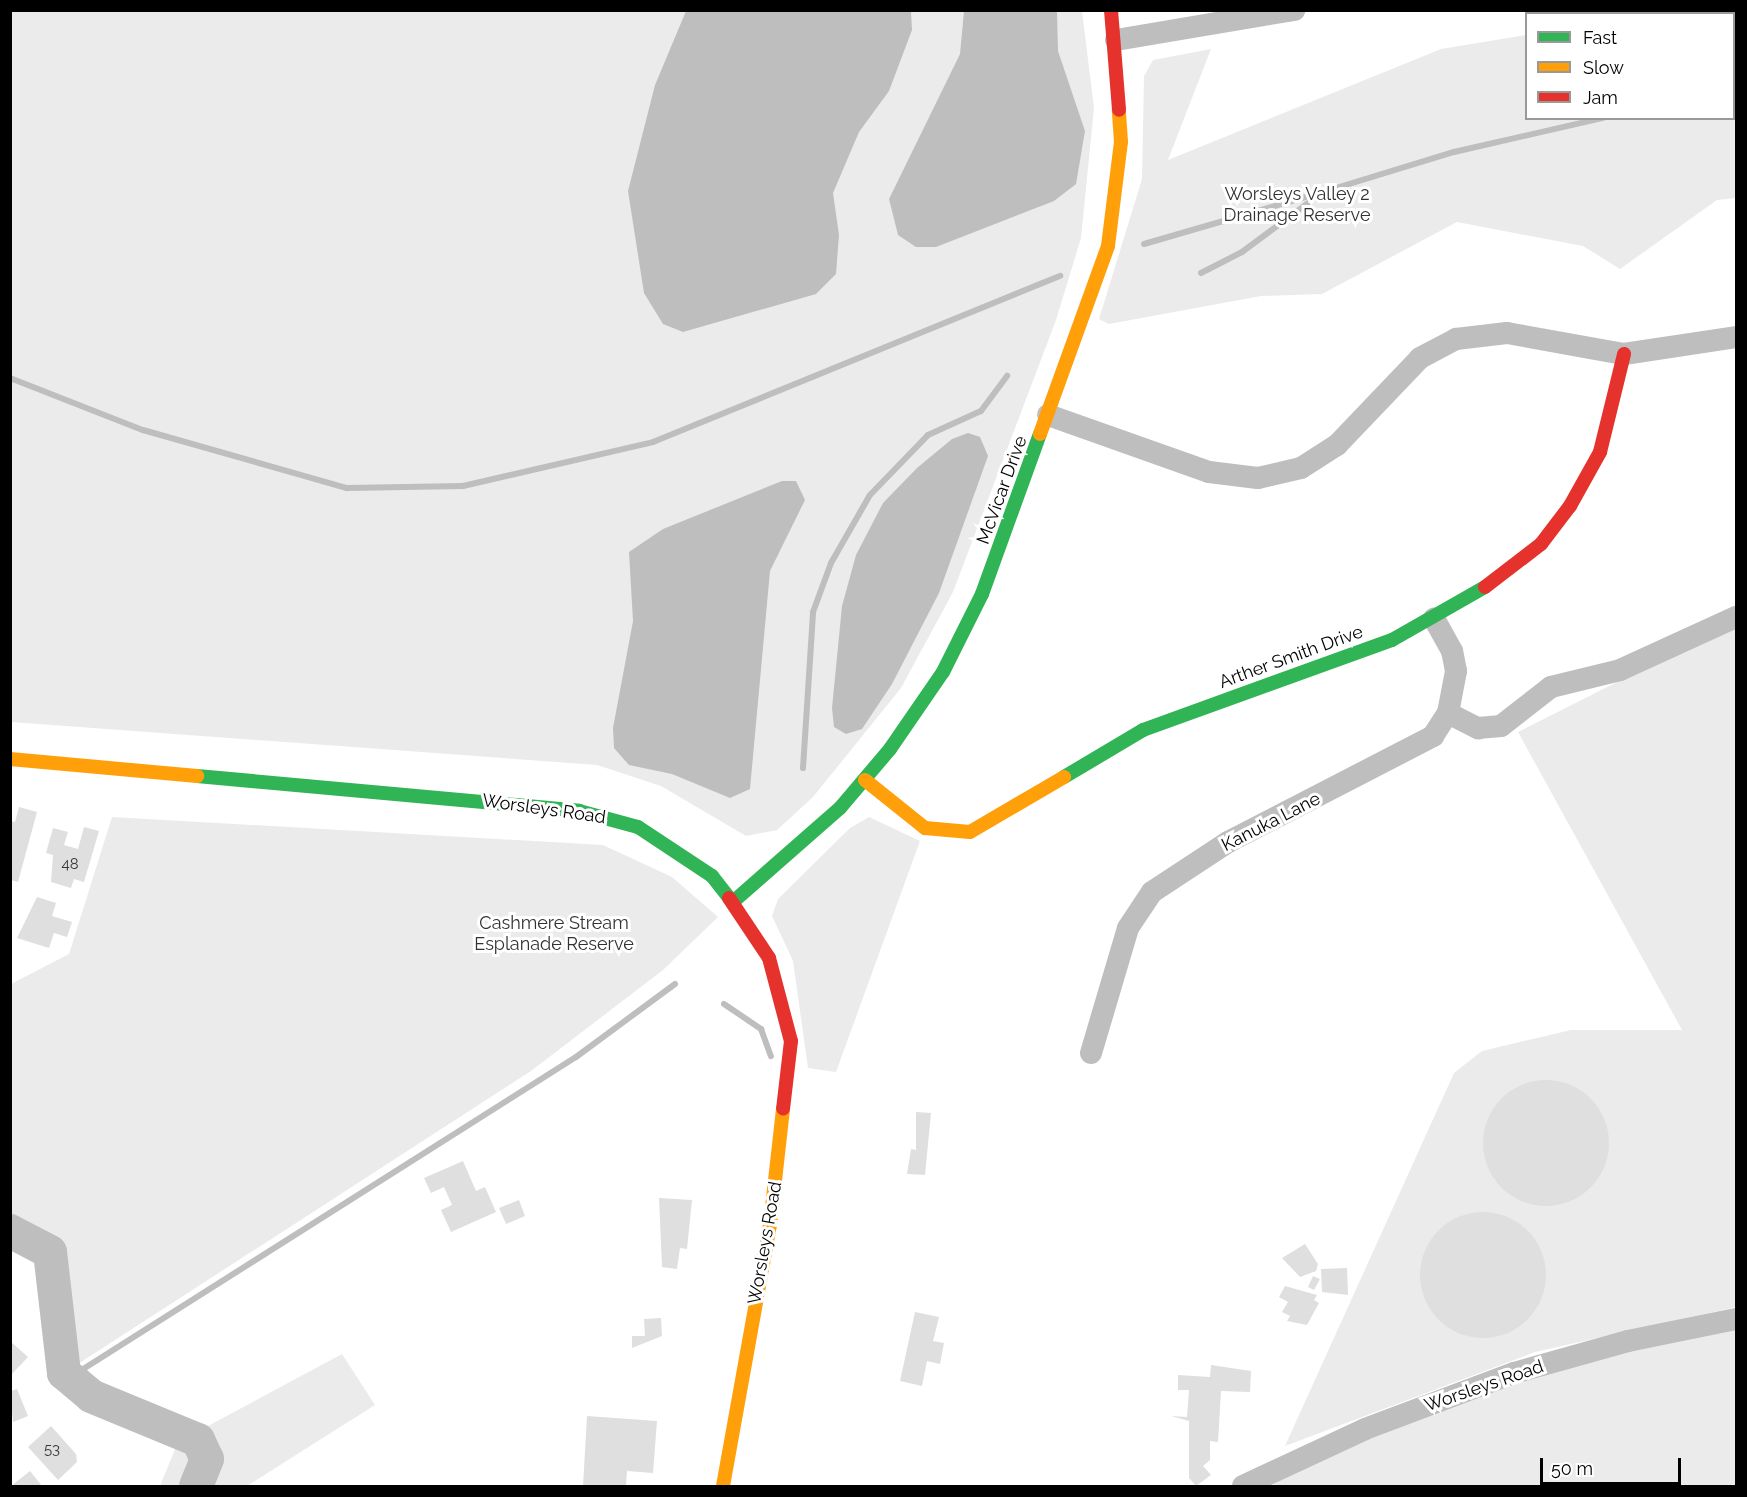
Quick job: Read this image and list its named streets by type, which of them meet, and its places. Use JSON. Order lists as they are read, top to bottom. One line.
{"streets":{"street":["McVicar Drive","Arther Smith Drive","Worsleys Road","Kanuka Lane"]},"crossings":[["McVicar Drive","Arther Smith Drive"],["McVicar Drive","Worsleys Road"],["Arther Smith Drive","Kanuka Lane"]],"parks":["Worsleys Valley 2 Drainage Reserve","Cashmere Stream Esplanade Reserve"],"house_numbers":["48","53"],"legend":["Fast","Slow","Jam"],"scale_bar":"50 m"}
